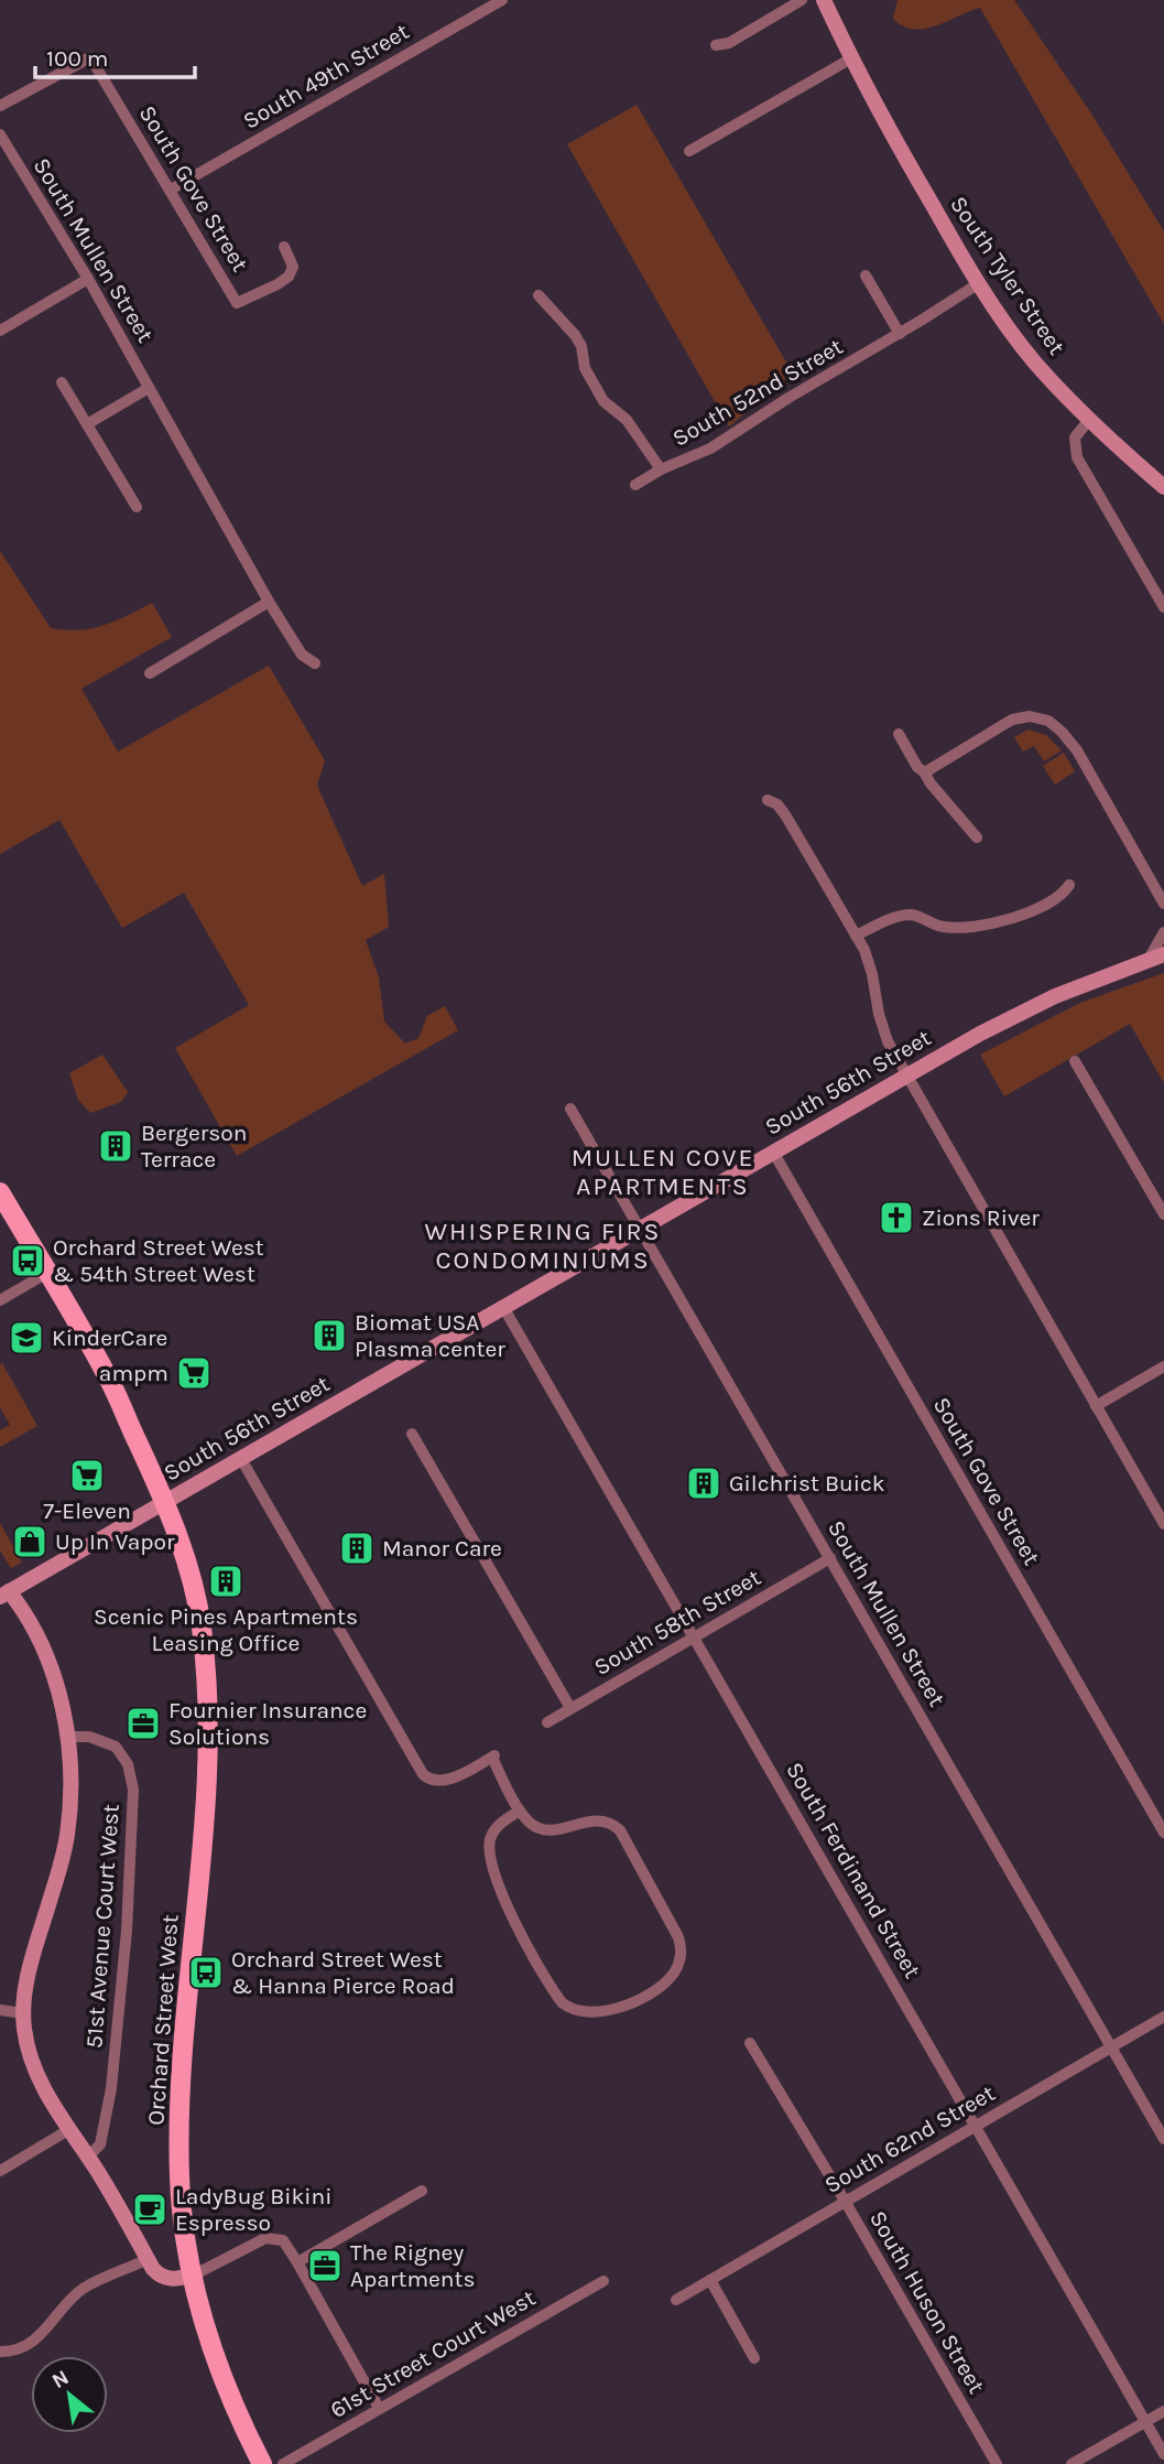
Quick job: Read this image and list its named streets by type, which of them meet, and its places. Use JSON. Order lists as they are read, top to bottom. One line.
{"streets":{"main road":["South Tyler Street","South 56th Street","Orchard Street West"],"street":["South 49th Street","South Gove Street","South Mullen Street","South 52nd Street","South 58th Street","South Ferdinand Street","51st Avenue Court West","South 62nd Street","South Huson Street","61st Street Court West"]},"crossings":[["South 49th Street","South Gove Street"],["South Gove Street","South 56th Street"],["South Mullen Street","South 56th Street"],["South Mullen Street","South 58th Street"],["South Mullen Street","South 62nd Street"],["South Tyler Street","South 52nd Street"],["South 56th Street","South Ferdinand Street"],["South 56th Street","Orchard Street West"],["South 58th Street","South Ferdinand Street"],["South Ferdinand Street","South 62nd Street"],["South 62nd Street","South Huson Street"]],"districts":["MULLEN COVE APARTMENTS","WHISPERING FIRS CONDOMINIUMS"],"places":{"building":["Bergerson Terrace","Biomat USA Plasma center","Gilchrist Buick","Manor Care","Scenic Pines Apartments Leasing Office"],"church":["Zions River"],"bus stop":["Orchard Street West & 54th Street West","Orchard Street West & Hanna Pierce Road"],"school or university":["KinderCare"],"supermarket":["ampm","7-Eleven"],"shop":["Up In Vapor"],"office":["Fournier Insurance Solutions","The Rigney Apartments"],"cafe":["LadyBug Bikini Espresso"]},"scale_bar":"100 m","north":"top left"}
